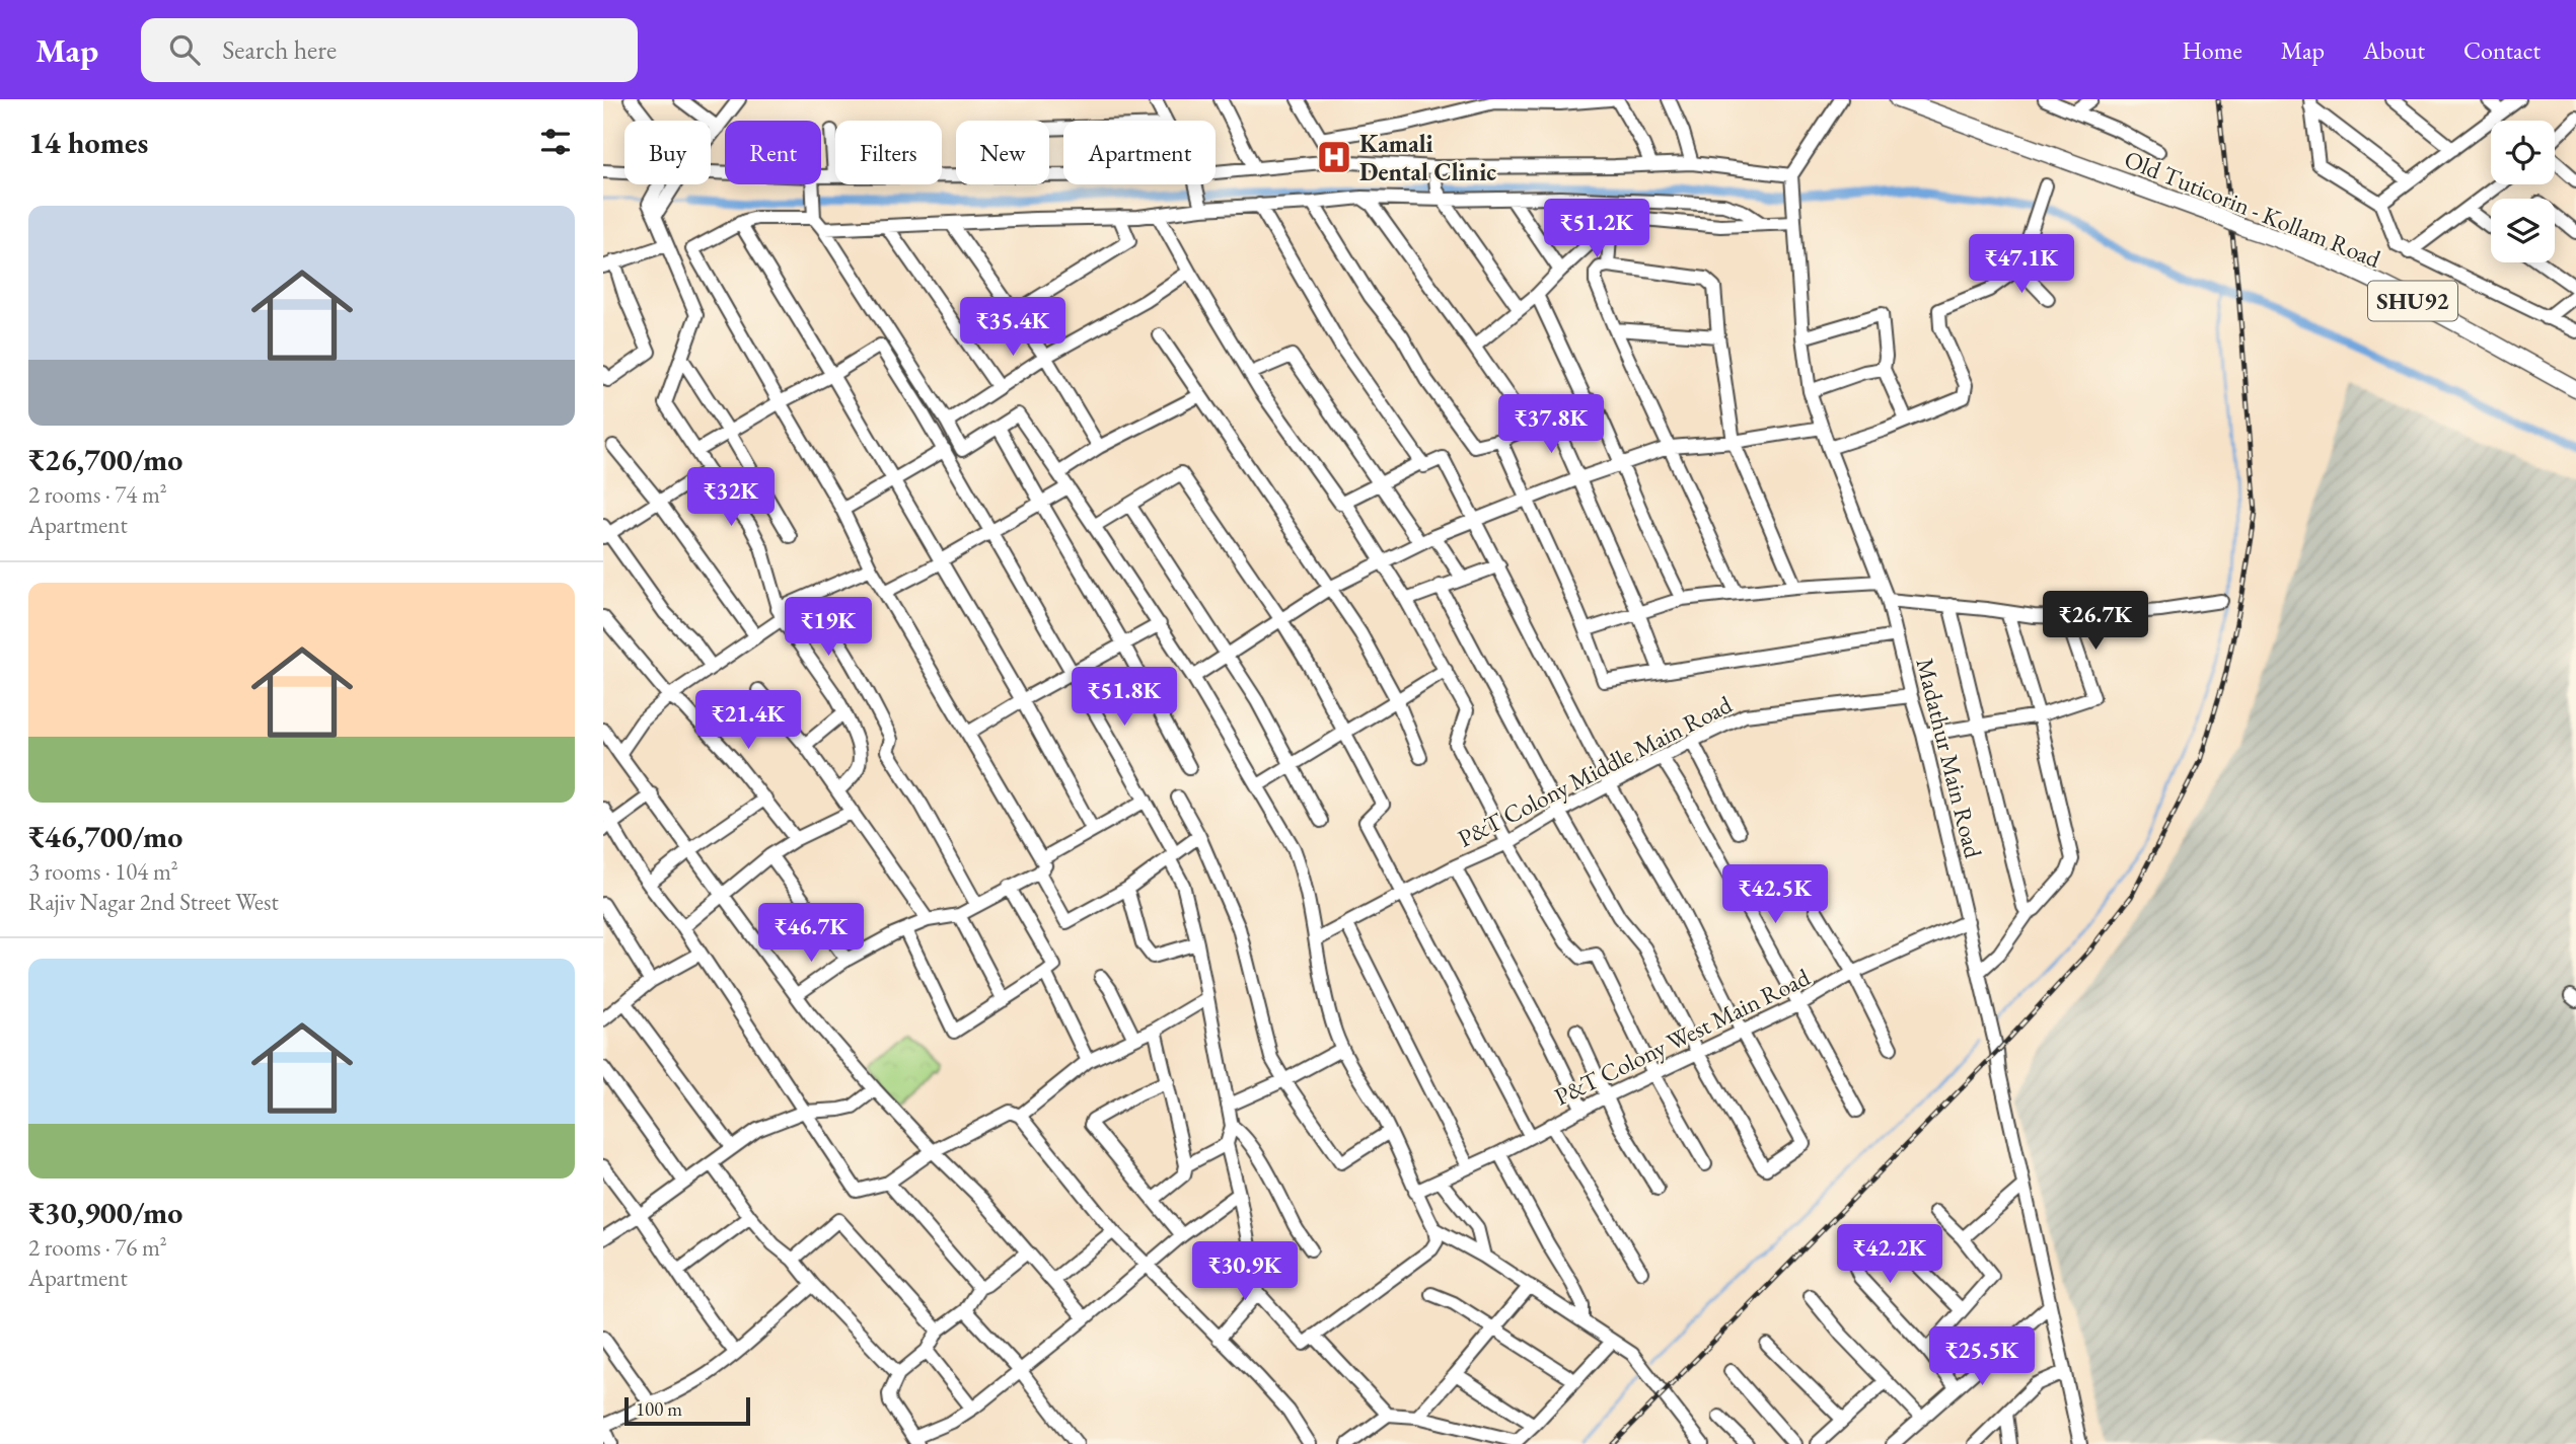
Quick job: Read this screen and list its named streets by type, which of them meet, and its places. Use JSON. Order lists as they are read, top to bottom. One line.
{"streets":{"main road":["Old Tuticorin - Kollam Road","SHU92"],"street":["Madathur Main Road","P&T Colony Middle Main Road","P&T Colony West Main Road"]},"crossings":[["Madathur Main Road","P&T Colony Middle Main Road"],["Madathur Main Road","P&T Colony West Main Road"]],"places":{"hospital":["Kamali Dental Clinic"]},"scale_bar":"100 m","page":{"header":"Map","search":"Search here","nav":["Home","Map","About","Contact"],"heading":"14 homes","chip":["Buy","Rent","Filters","New","Apartment"],"list":[{"name":"₹26,700/mo","note":"2 rooms · 74 m² · Apartment"},{"name":"₹46,700/mo","note":"3 rooms · 104 m² · Rajiv Nagar 2nd Street West"},{"name":"₹30,900/mo","note":"2 rooms · 76 m² · Apartment"}],"price":["₹51.2K","₹47.1K","₹35.4K","₹37.8K","₹32K","₹26.7K","₹19K","₹51.8K","₹21.4K","₹42.5K","₹46.7K","₹42.2K","₹30.9K","₹25.5K"],"scale":"100 m"}}
